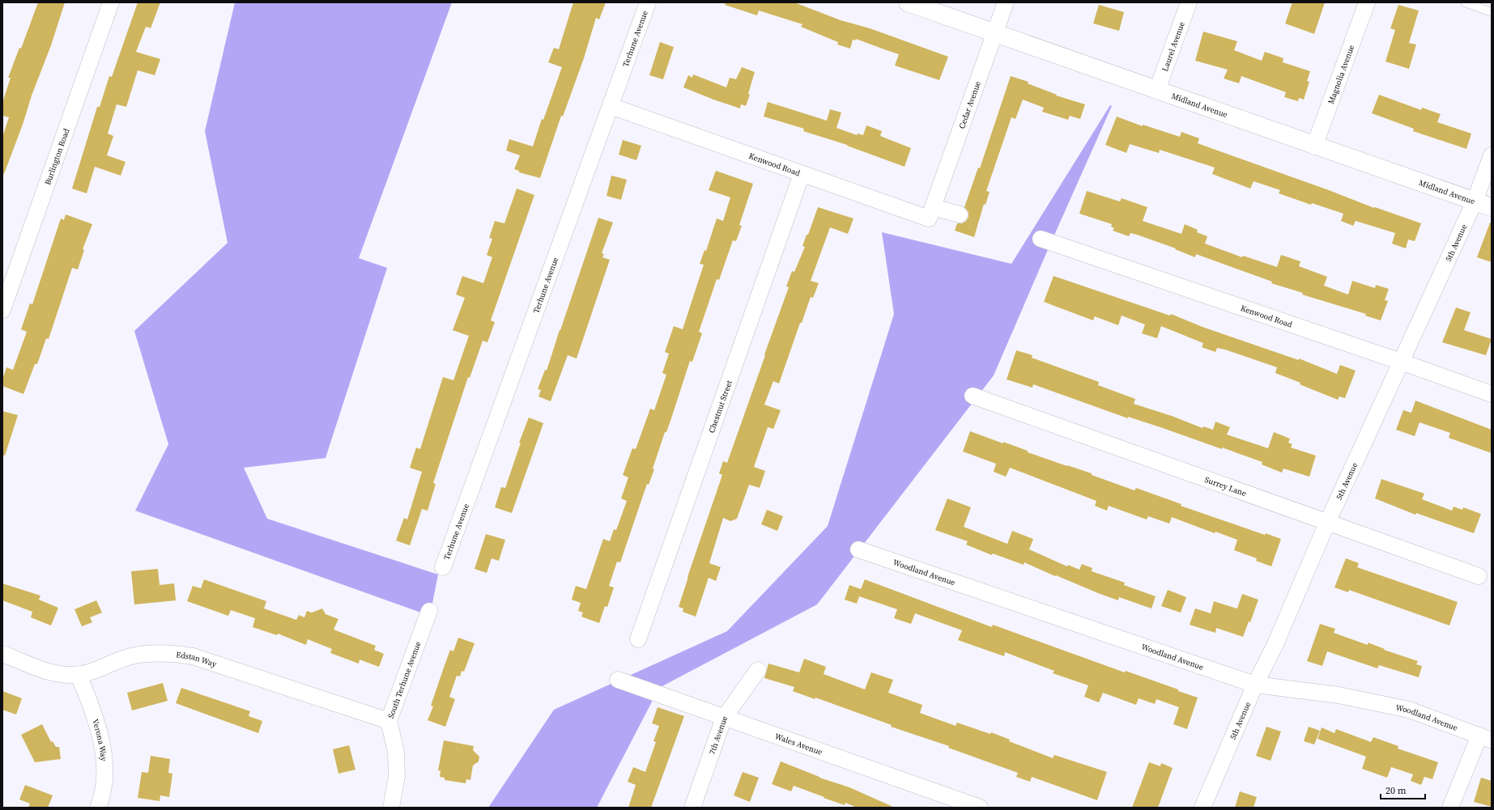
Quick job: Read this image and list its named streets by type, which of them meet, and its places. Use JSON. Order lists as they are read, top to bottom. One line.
{"streets":{"street":["Terhune Avenue","Laurel Avenue","Magnolia Avenue","Cedar Avenue","Midland Avenue","Burlington Road","Kenwood Road","5th Avenue","Chestnut Street","Surrey Lane","Woodland Avenue","Edstan Way","South Terhune Avenue","7th Avenue","Verona Way","Wales Avenue"]},"crossings":[["Terhune Avenue","Kenwood Road"],["Laurel Avenue","Midland Avenue"],["Magnolia Avenue","Midland Avenue"],["Cedar Avenue","Midland Avenue"],["Cedar Avenue","Kenwood Road"],["Midland Avenue","5th Avenue"],["Kenwood Road","5th Avenue"],["Kenwood Road","Chestnut Street"],["5th Avenue","Surrey Lane"],["5th Avenue","Woodland Avenue"],["Edstan Way","South Terhune Avenue"],["Edstan Way","Verona Way"],["7th Avenue","Wales Avenue"]],"scale_bar":"20 m"}
